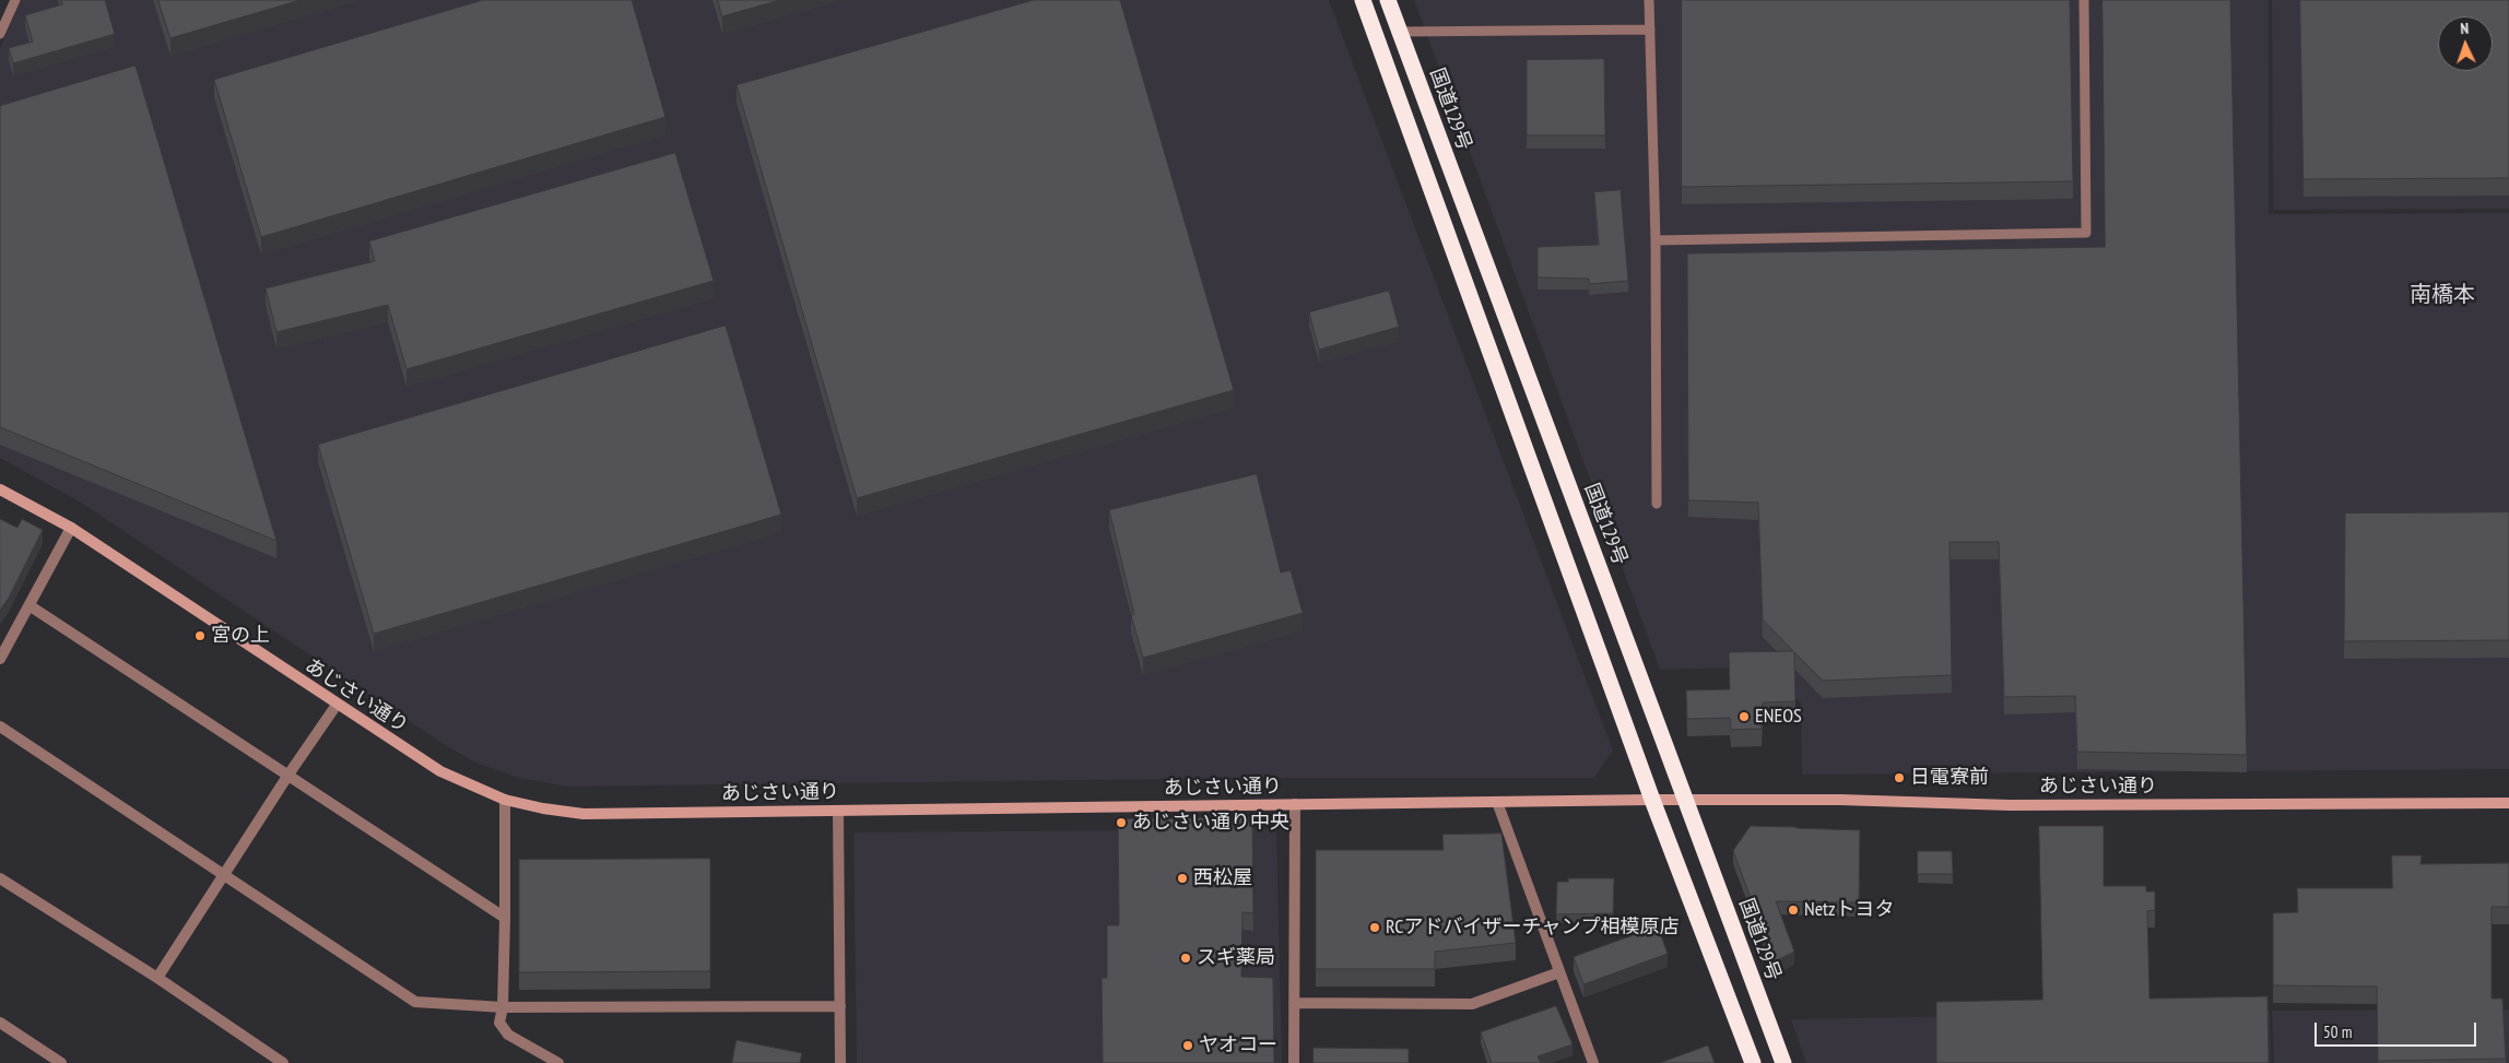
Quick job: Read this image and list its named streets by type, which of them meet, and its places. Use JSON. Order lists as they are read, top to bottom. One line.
{"streets":{"highway":["国道129号"],"street":["あじさい通り"]},"crossings":[["国道129号","あじさい通り"]],"districts":["南橋本"],"places":["宮の上","ENEOS","日電寮前","あじさい通り中央","西松屋","Netzトヨタ","RCアドバイザーチャンプ相模原店","スギ薬局","ヤオコー"],"scale_bar":"50 m","north":"top"}
